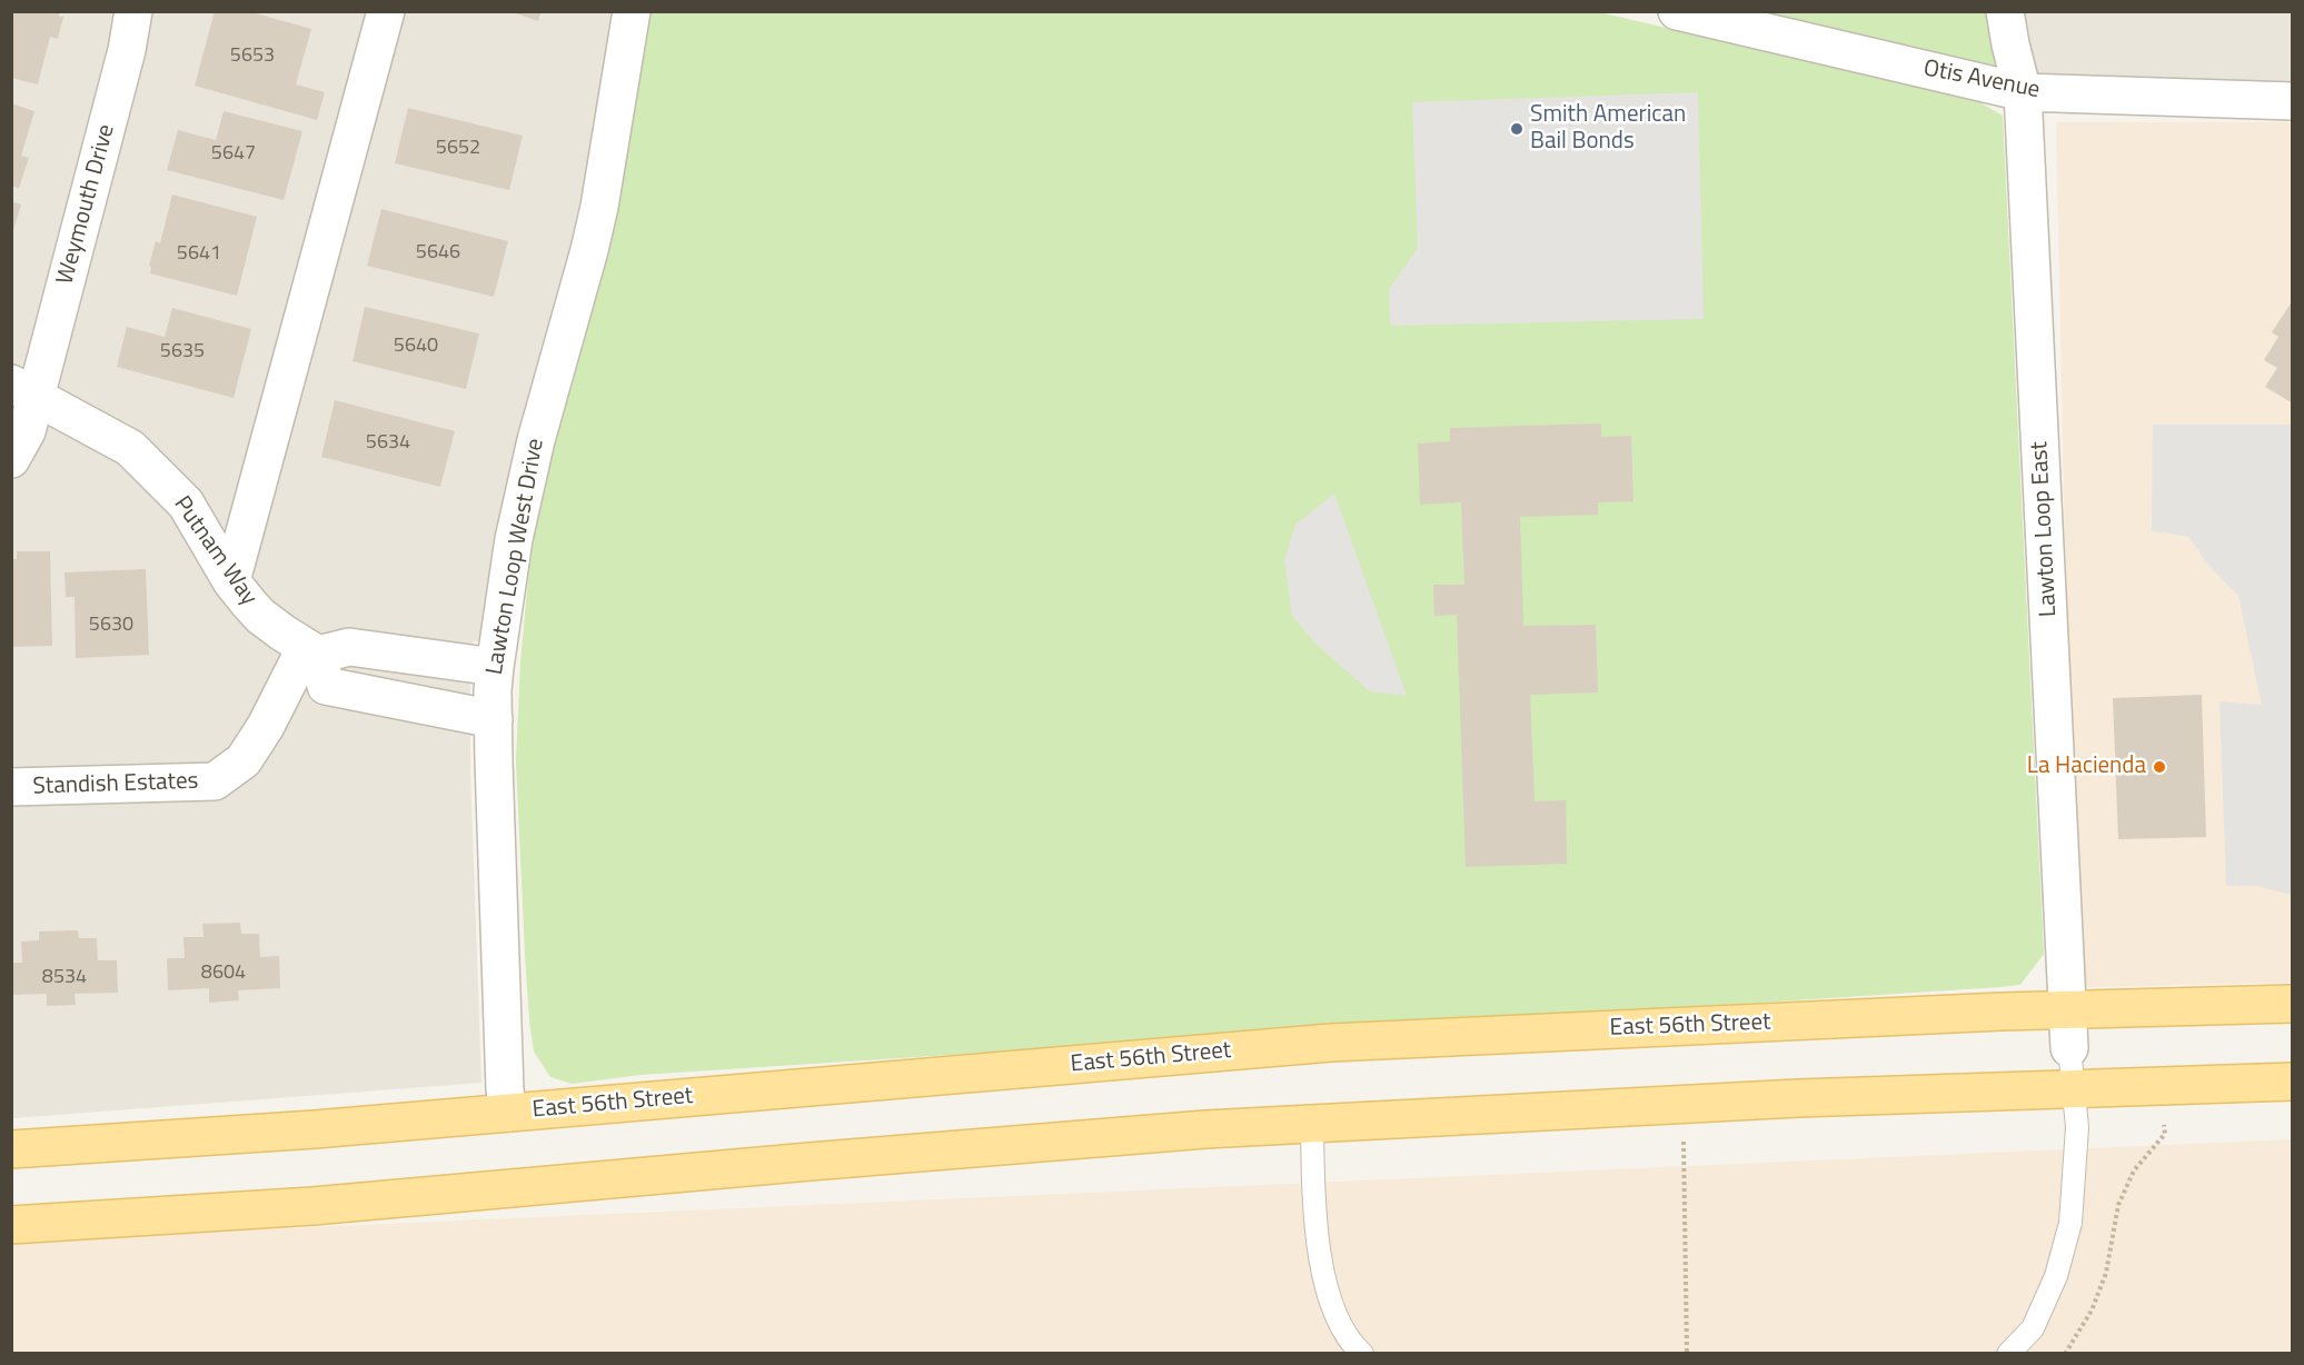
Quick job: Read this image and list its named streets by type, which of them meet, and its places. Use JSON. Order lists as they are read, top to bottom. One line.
{"streets":{"main road":["East 56th Street"],"street":["Otis Avenue","Weymouth Drive","Lawton Loop East","Putnam Way","Lawton Loop West Drive","Standish Estates"]},"crossings":[["Otis Avenue","Lawton Loop East"],["Weymouth Drive","Putnam Way"],["Lawton Loop East","East 56th Street"],["Putnam Way","Standish Estates"],["Lawton Loop West Drive","East 56th Street"]],"places":["Smith American Bail Bonds","La Hacienda"],"house_numbers":["5653","5652","5647","5646","5641","5640","5635","5634","5630","8604","8534"]}
